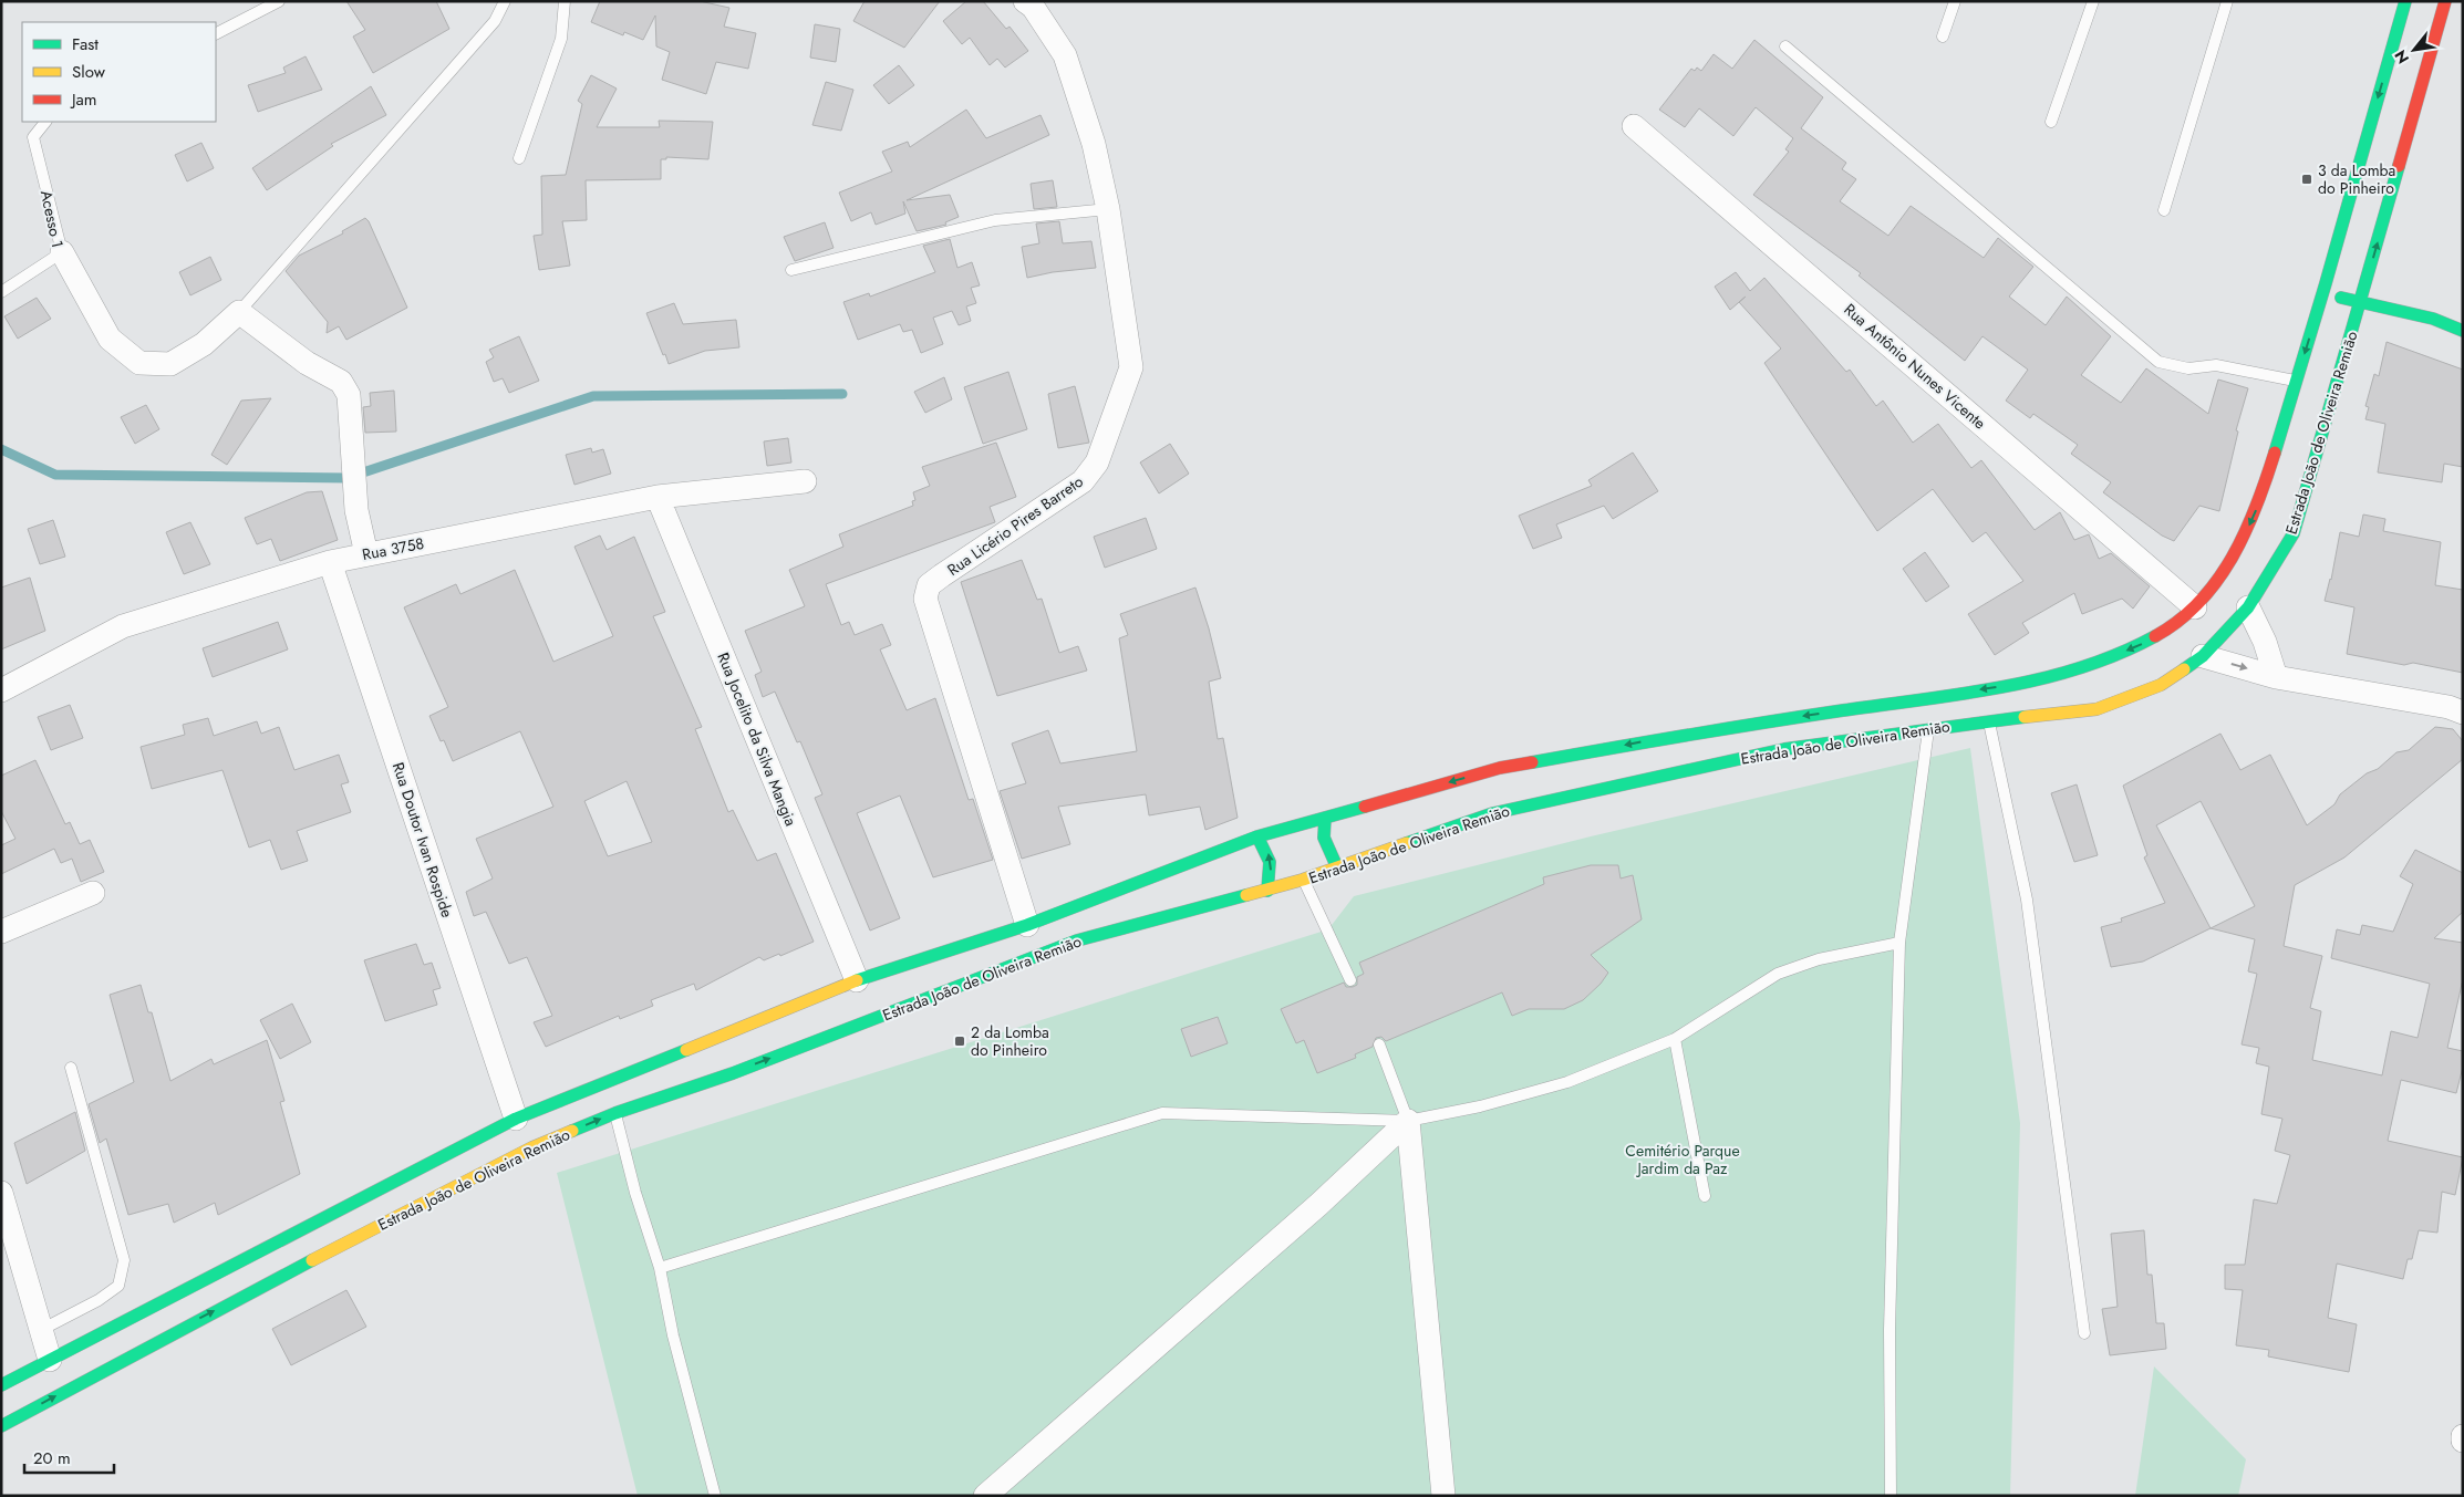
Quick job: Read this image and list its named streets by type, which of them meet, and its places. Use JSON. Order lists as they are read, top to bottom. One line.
{"streets":{"main road":["Estrada João de Oliveira Remião"],"street":["Rua Antônio Nunes Vicente","Rua Licério Pires Barreto","Rua 3758","Rua Jocelito da Silva Mangia","Rua Doutor Ivan Rospide"],"lane":["Acesso 1"]},"crossings":[["Rua Antônio Nunes Vicente","Estrada João de Oliveira Remião"],["Estrada João de Oliveira Remião","Rua Licério Pires Barreto"],["Estrada João de Oliveira Remião","Rua Jocelito da Silva Mangia"],["Estrada João de Oliveira Remião","Rua Doutor Ivan Rospide"],["Rua 3758","Rua Jocelito da Silva Mangia"],["Rua 3758","Rua Doutor Ivan Rospide"]],"parks":["Cemitério Parque Jardim da Paz"],"places":{"transit":["3 da Lomba do Pinheiro","2 da Lomba do Pinheiro"]},"legend":["Fast","Slow","Jam"],"scale_bar":"20 m","north":"bottom left"}
